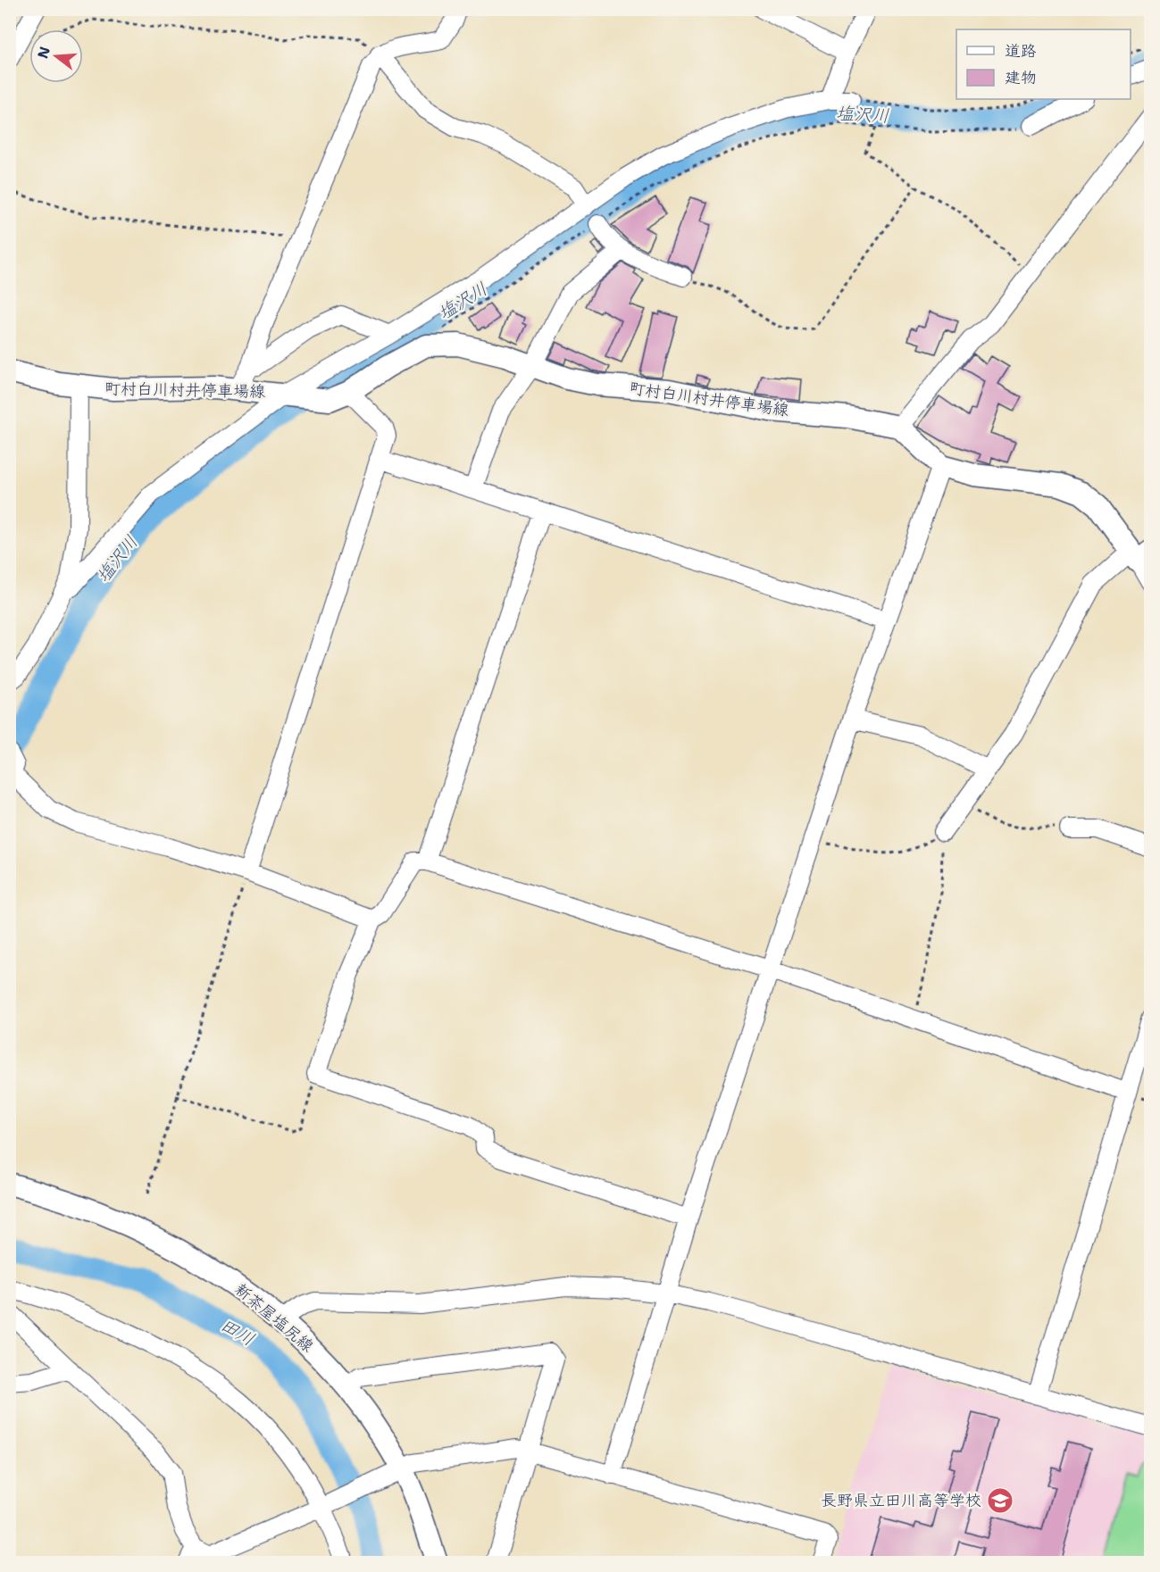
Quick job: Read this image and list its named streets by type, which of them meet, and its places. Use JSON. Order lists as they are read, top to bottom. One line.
{"streets":{"main road":["町村白川村井停車場線","新茶屋塩尻線"]},"water":["塩沢川","田川"],"places":{"school or university":["長野県立田川高等学校"]},"legend":["道路","建物"],"north":"left"}
